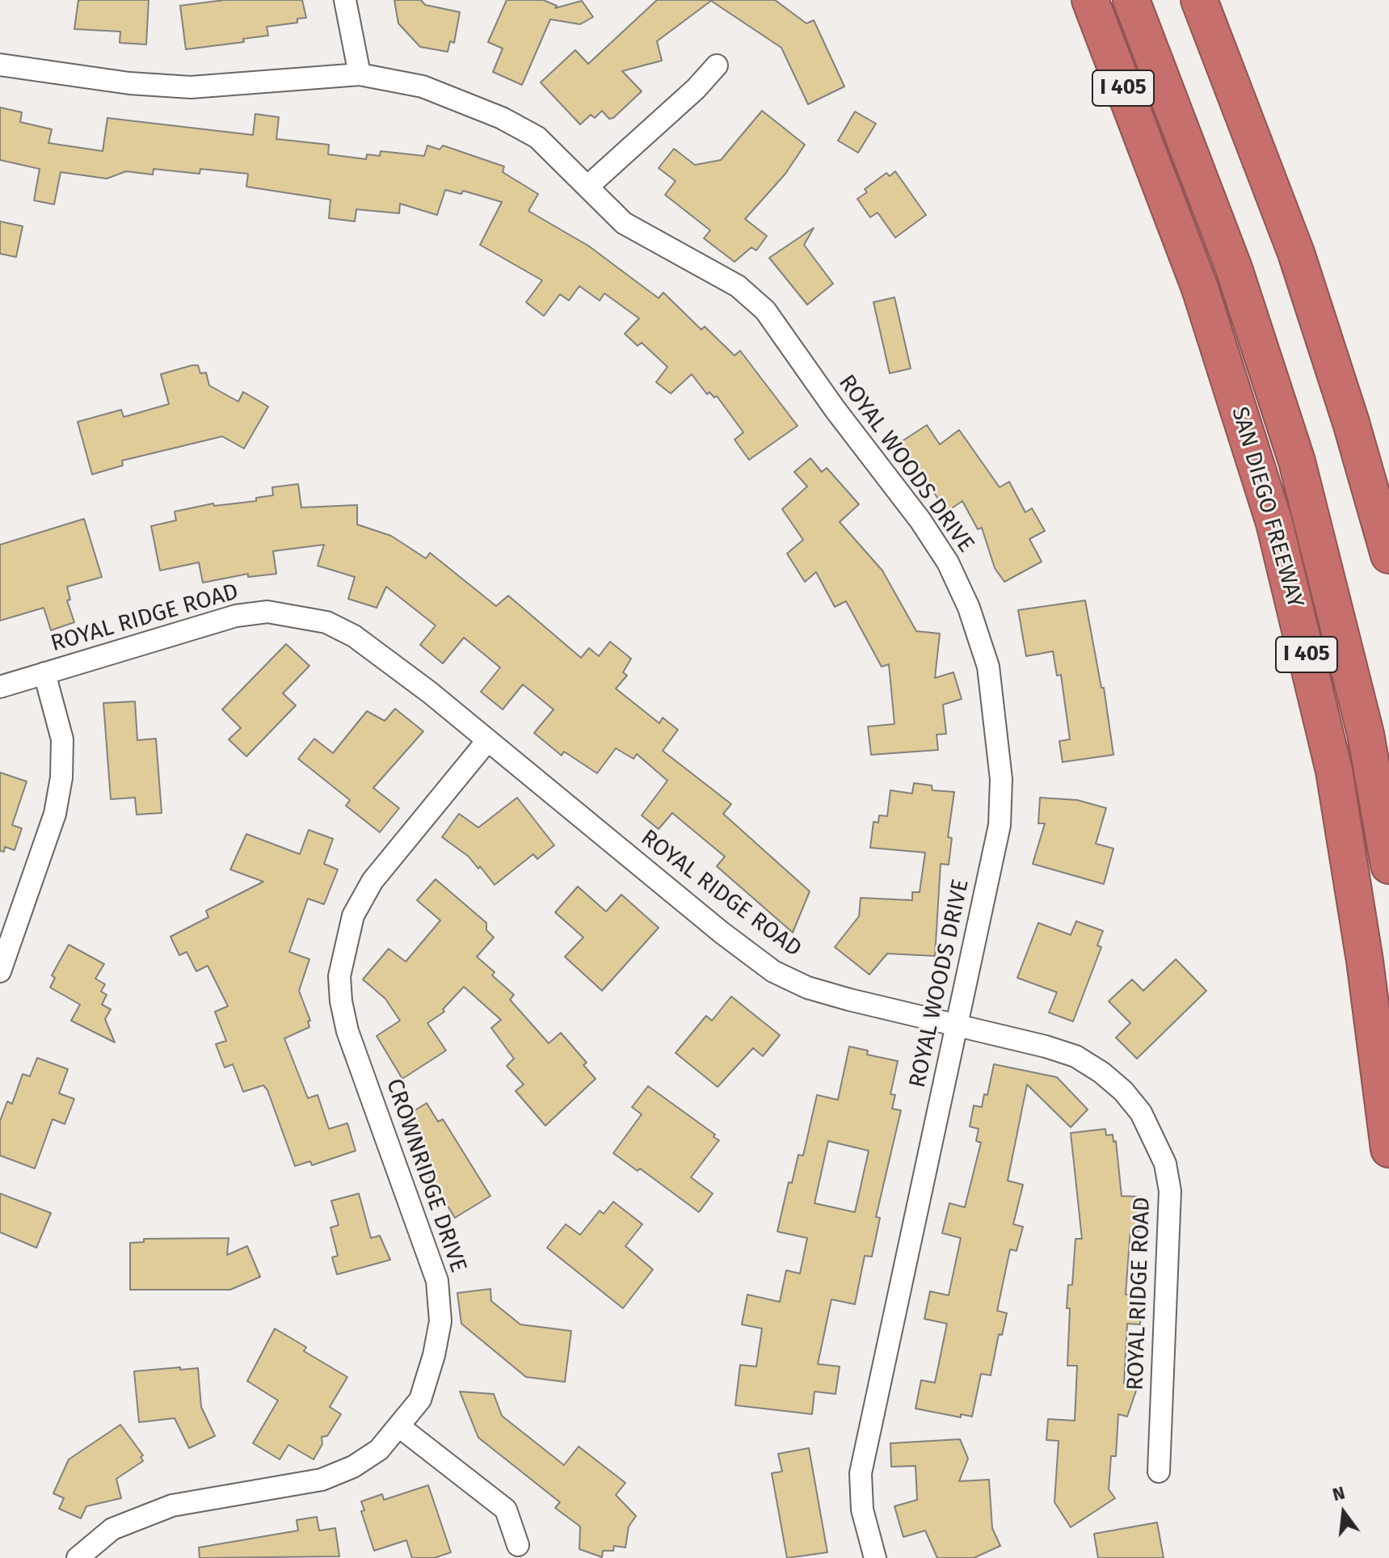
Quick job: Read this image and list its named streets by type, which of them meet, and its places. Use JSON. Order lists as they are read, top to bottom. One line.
{"streets":{"highway":["I 405","SAN DIEGO FREEWAY"],"street":["ROYAL WOODS DRIVE","ROYAL RIDGE ROAD","CROWNRIDGE DRIVE"]},"crossings":[["ROYAL WOODS DRIVE","ROYAL RIDGE ROAD"],["ROYAL RIDGE ROAD","CROWNRIDGE DRIVE"]],"north":"top"}
